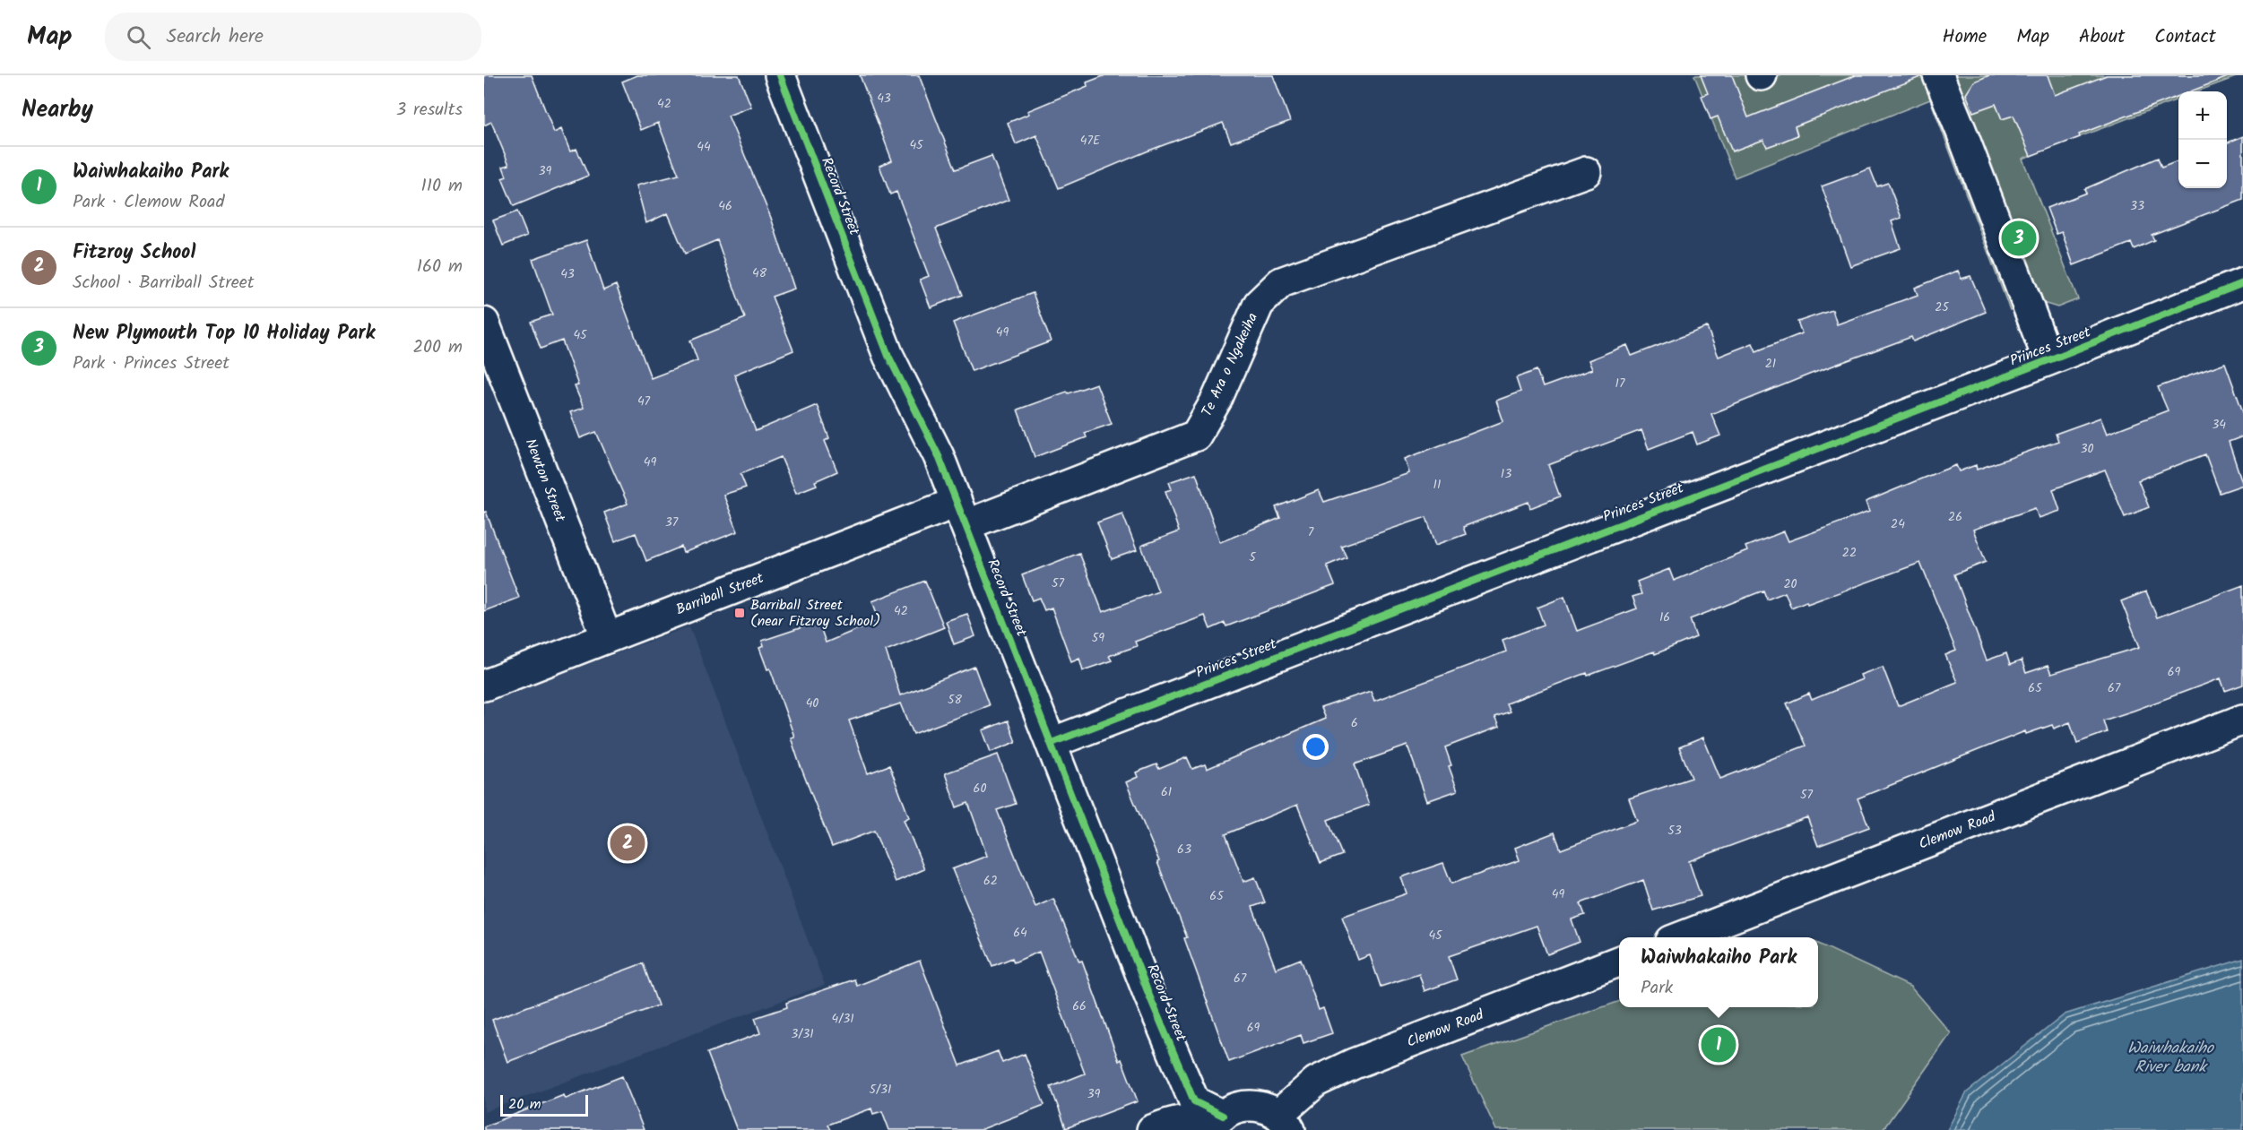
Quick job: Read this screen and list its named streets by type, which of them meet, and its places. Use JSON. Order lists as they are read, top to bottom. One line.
{"streets":{"street":["Record Street","Princes Street","Te Ara o Ngakeiha","Newton Street","Barriball Street","Clemow Road"]},"crossings":[["Record Street","Princes Street"],["Record Street","Te Ara o Ngakeiha"],["Record Street","Barriball Street"],["Te Ara o Ngakeiha","Barriball Street"],["Newton Street","Barriball Street"]],"water":["Waiwhakaiho River bank"],"places":{"transit":["Barriball Street (near Fitzroy School)"]},"house_numbers":["43","42","47E","45","44","39","46","33","48","43","25","49","45","21","17","47","34","30","49","13","11","26","37","24","7","22","5","57","20","42","16","59","69","65","67","58","40","6","60","61","57","53","63","62","49","65","64","45","67","66","4/31","69","3/31","5/31","39"],"scale_bar":"20 m","page":{"header":"Map","search":"Search here","nav":["Home","Map","About","Contact"],"heading":["Nearby","3 results"],"map_buttons":["+","−"],"list":[{"mark":"1","name":"Waiwhakaiho Park","note":"Park · Clemow Road","value":"110 m"},{"mark":"2","name":"Fitzroy School","note":"School · Barriball Street","value":"160 m"},{"mark":"3","name":"New Plymouth Top 10 Holiday Park","note":"Park · Princes Street","value":"200 m"}],"pins":["3","2","1"],"popup":["Waiwhakaiho Park","Park"],"scale":"20 m"}}
